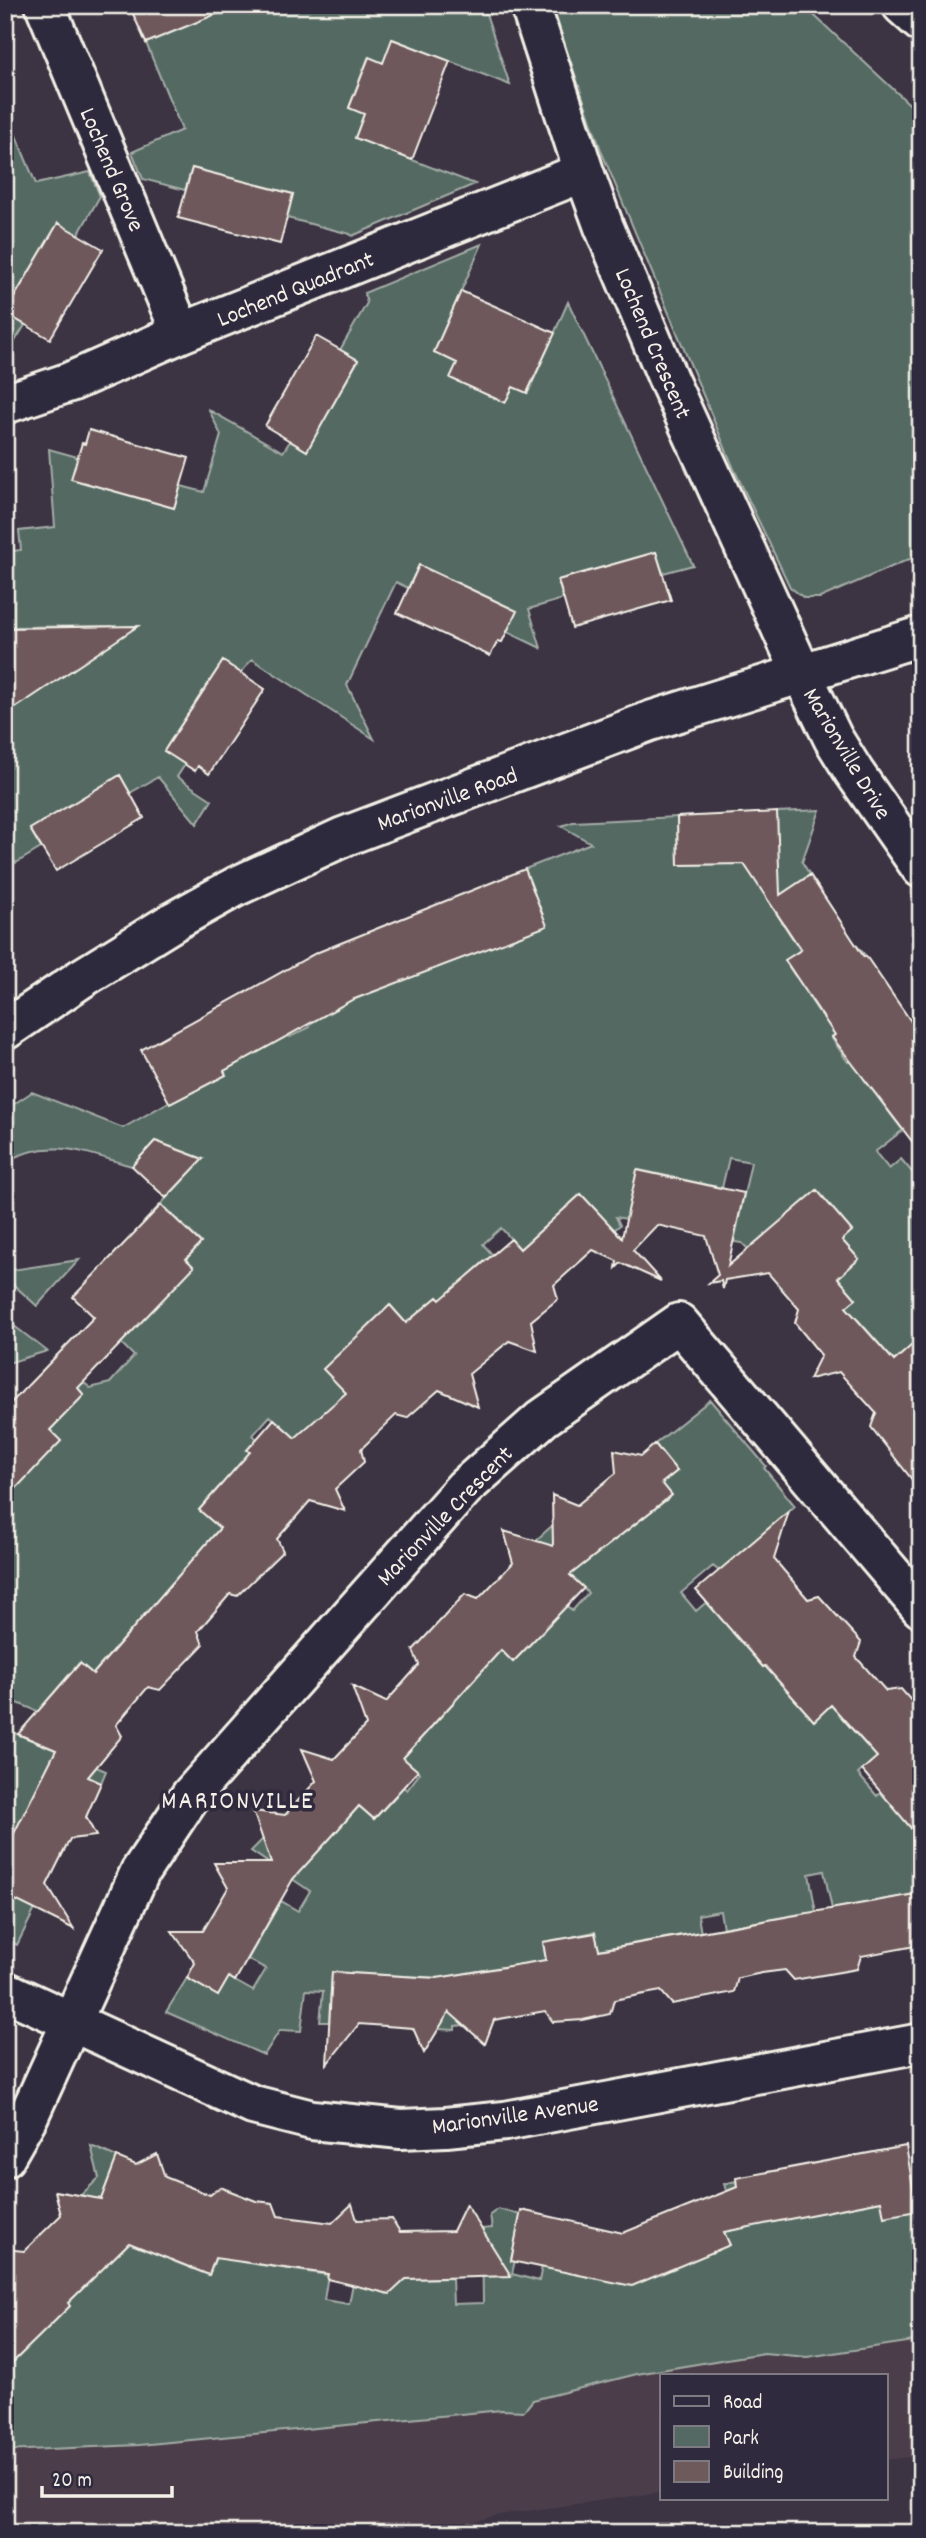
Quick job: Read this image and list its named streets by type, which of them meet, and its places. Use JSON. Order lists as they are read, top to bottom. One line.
{"streets":{"street":["Lochend Grove","Lochend Quadrant","Lochend Crescent","Marionville Drive","Marionville Road","Marionville Crescent","Marionville Avenue"]},"crossings":[["Lochend Grove","Lochend Quadrant"],["Lochend Quadrant","Lochend Crescent"],["Lochend Crescent","Marionville Drive"],["Lochend Crescent","Marionville Road"],["Marionville Drive","Marionville Road"],["Marionville Crescent","Marionville Avenue"]],"districts":["MARIONVILLE"],"legend":["Road","Park","Building"],"scale_bar":"20 m"}
